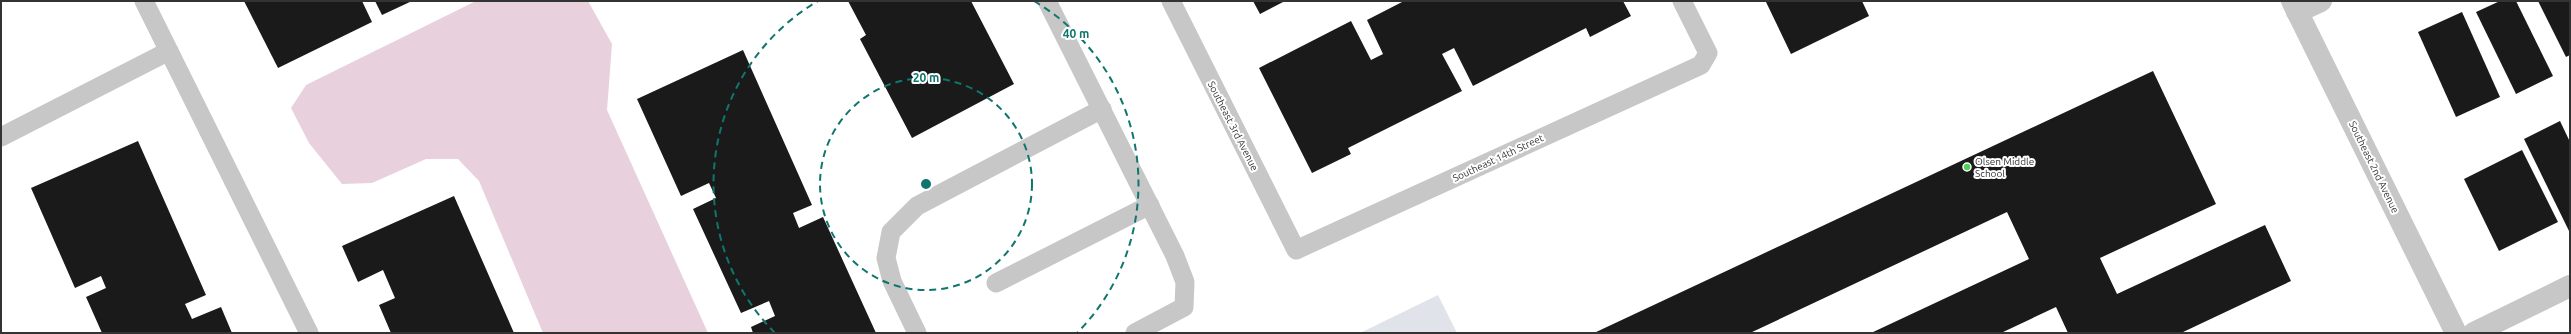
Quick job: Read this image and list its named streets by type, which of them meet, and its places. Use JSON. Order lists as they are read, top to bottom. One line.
{"streets":{"street":["Southeast 2nd Avenue"],"lane":["Southeast 3rd Avenue","Southeast 14th Street"]},"crossings":[["Southeast 3rd Avenue","Southeast 14th Street"]],"places":["Olsen Middle School"],"rings":["40 m","20 m"]}
